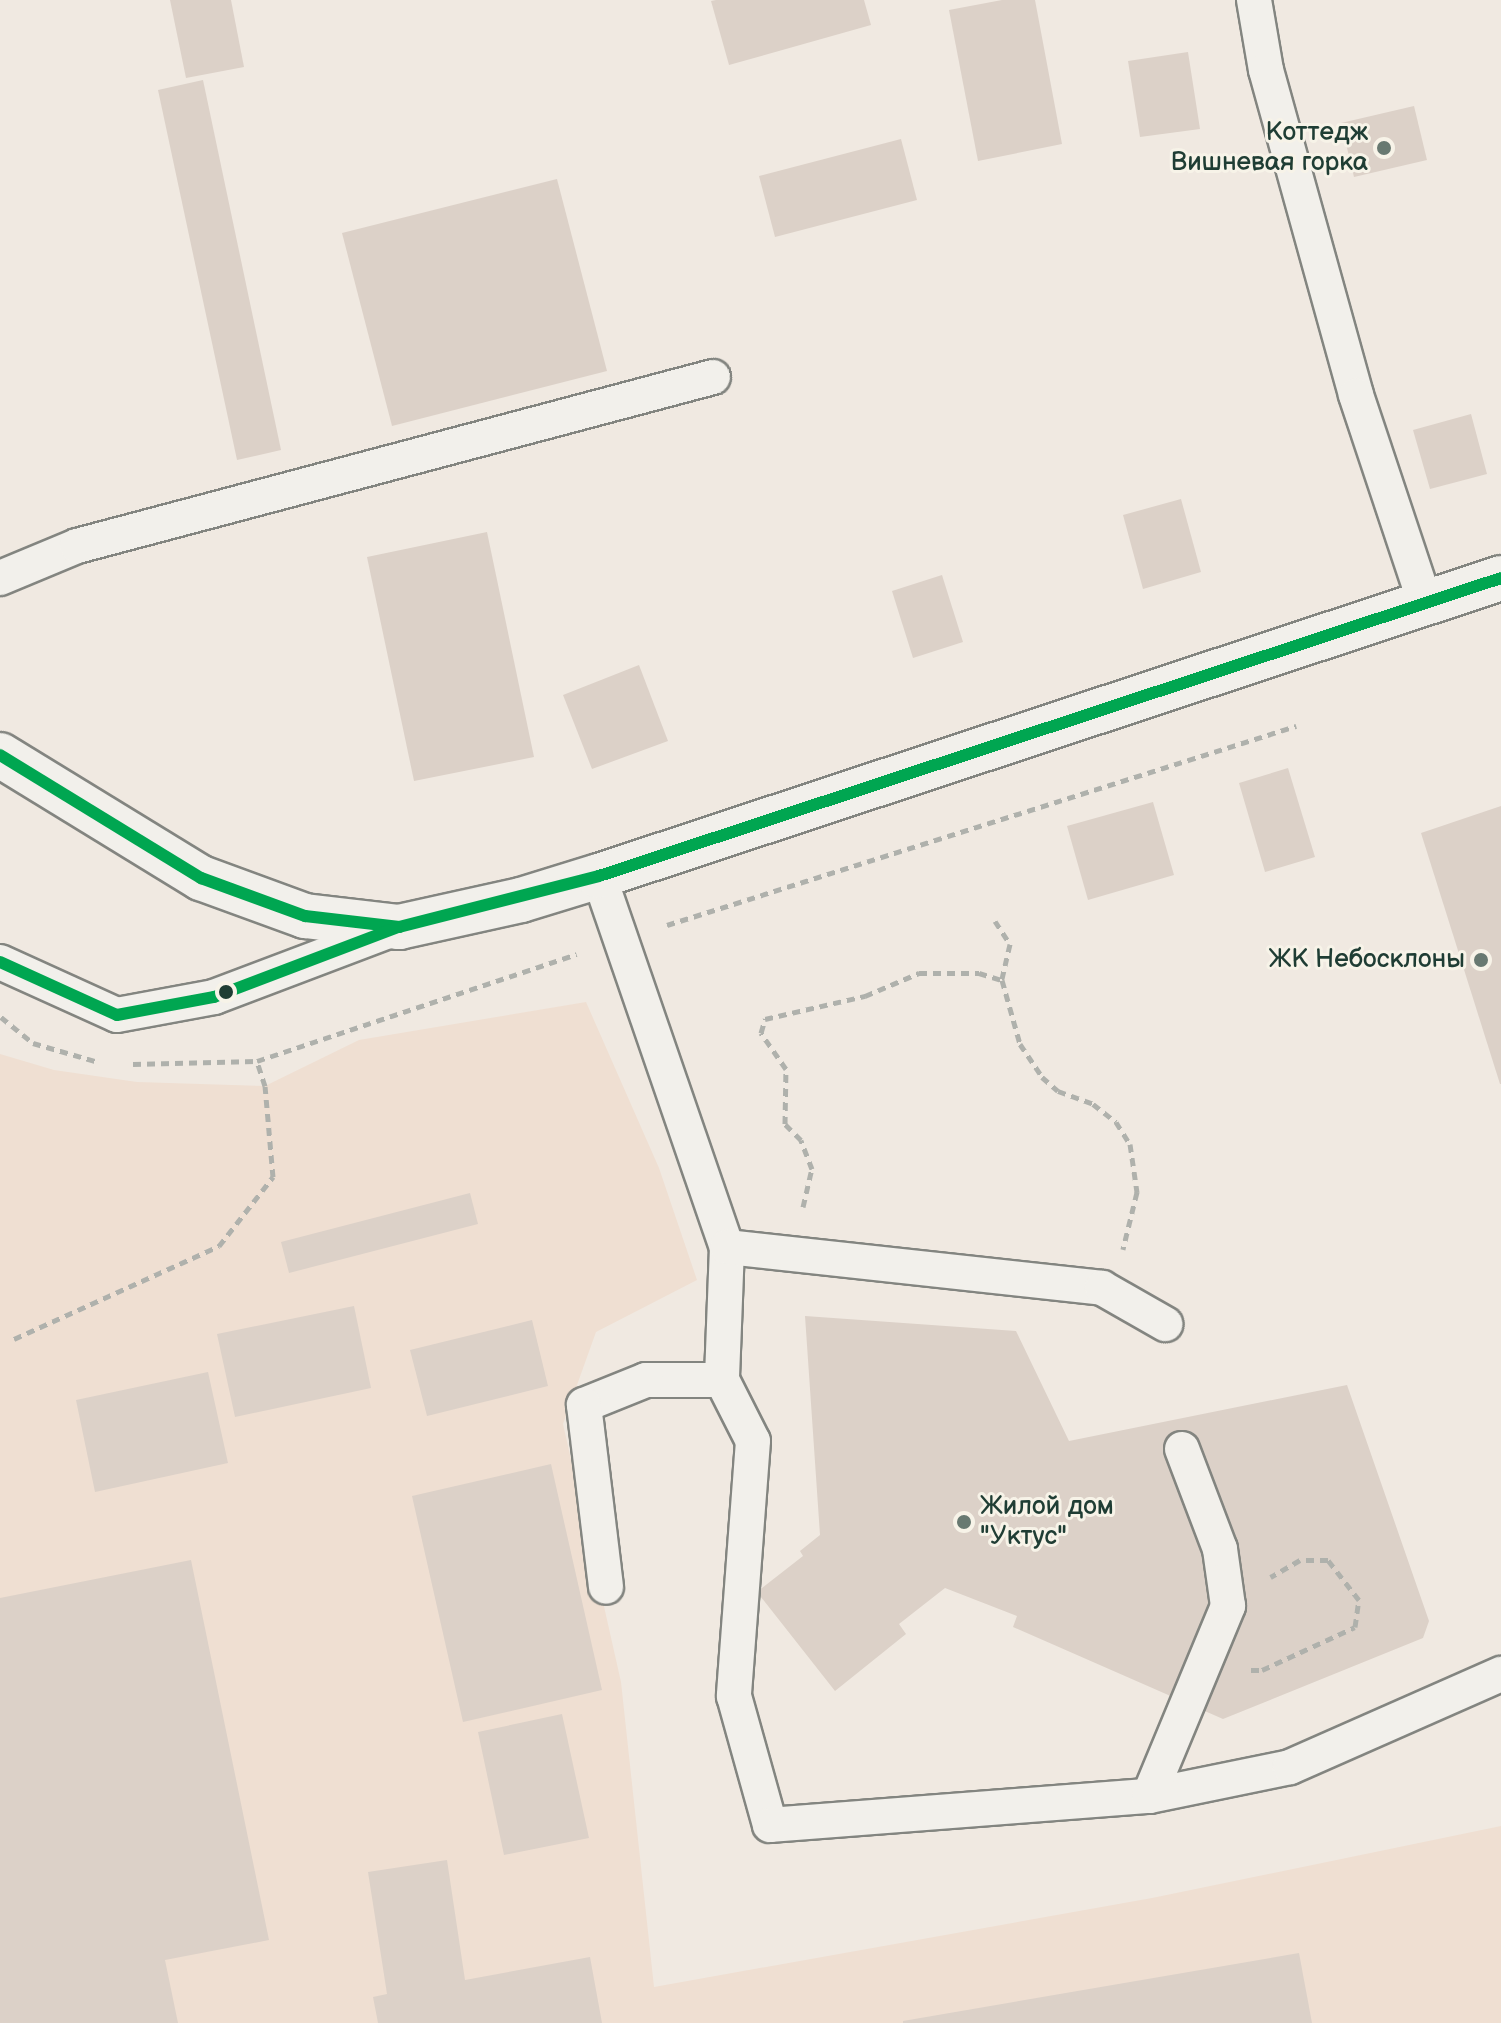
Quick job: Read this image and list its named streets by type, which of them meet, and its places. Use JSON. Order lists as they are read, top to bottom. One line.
{"places":["Коттедж Вишневая горка","ЖК Небосклоны","Жилой дом \"Уктус\""]}
